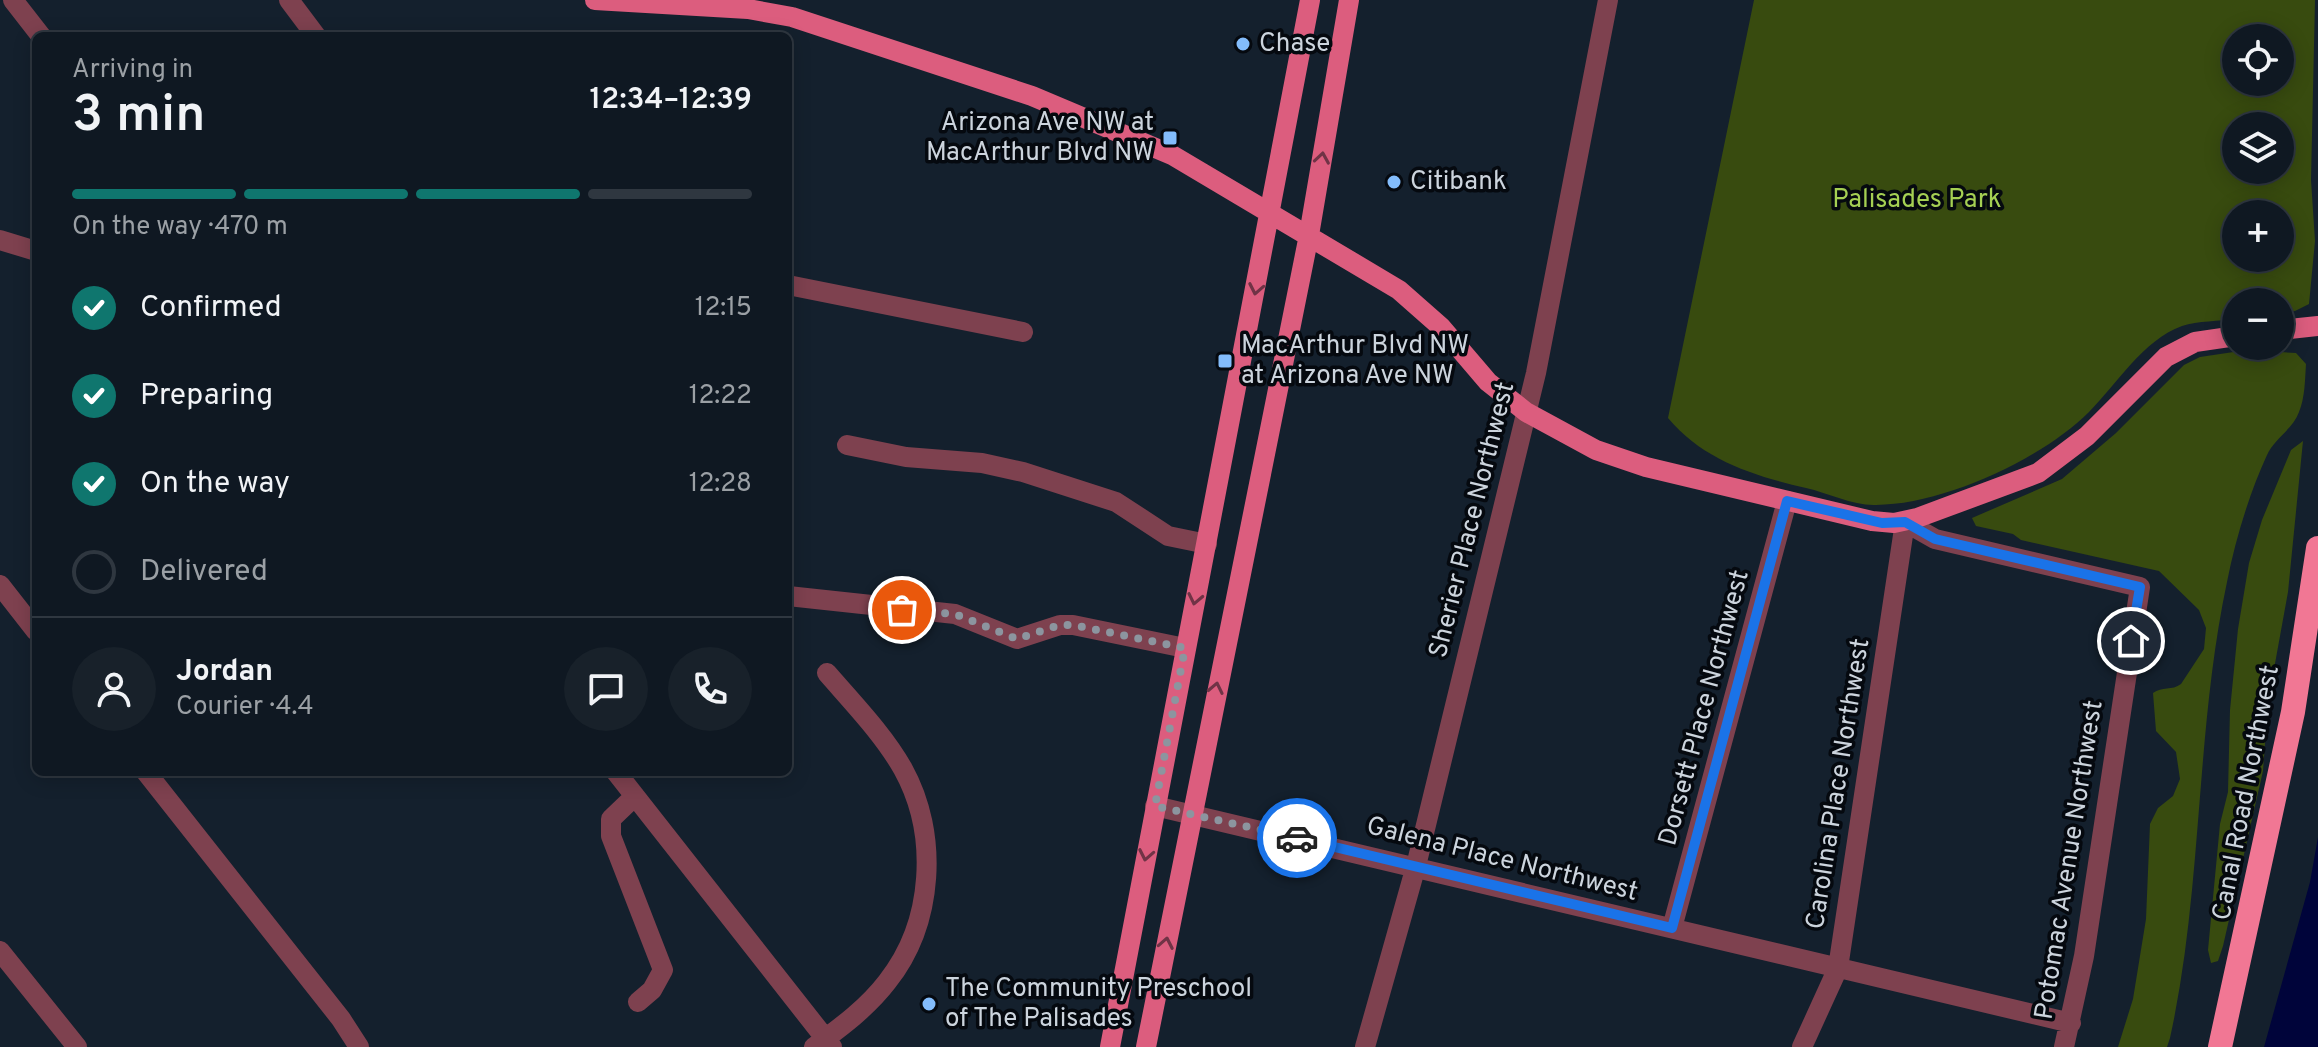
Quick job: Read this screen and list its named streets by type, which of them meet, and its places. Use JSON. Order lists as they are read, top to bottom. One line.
{"streets":{"highway":["Canal Road Northwest"],"street":["Sherier Place Northwest","Dorsett Place Northwest","Carolina Place Northwest","Galena Place Northwest","Potomac Avenue Northwest"]},"crossings":[["Sherier Place Northwest","Galena Place Northwest"],["Dorsett Place Northwest","Galena Place Northwest"],["Carolina Place Northwest","Galena Place Northwest"],["Carolina Place Northwest","Potomac Avenue Northwest"],["Galena Place Northwest","Potomac Avenue Northwest"]],"parks":["Palisades Park"],"places":{"other":["Chase","Citibank","The Community Preschool of The Palisades"],"transit":["Arizona Ave NW at MacArthur Blvd NW","MacArthur Blvd NW at Arizona Ave NW"]},"page":{"map_buttons":["+","−"],"heading":["3 min","Arriving in","12:34–12:39"],"panel":["Jordan","Courier · 4.4"],"bar":"On the way · 470 m","list":[["Confirmed","12:15"],["Preparing","12:22"],["On the way","12:28"],"Delivered"]}}
